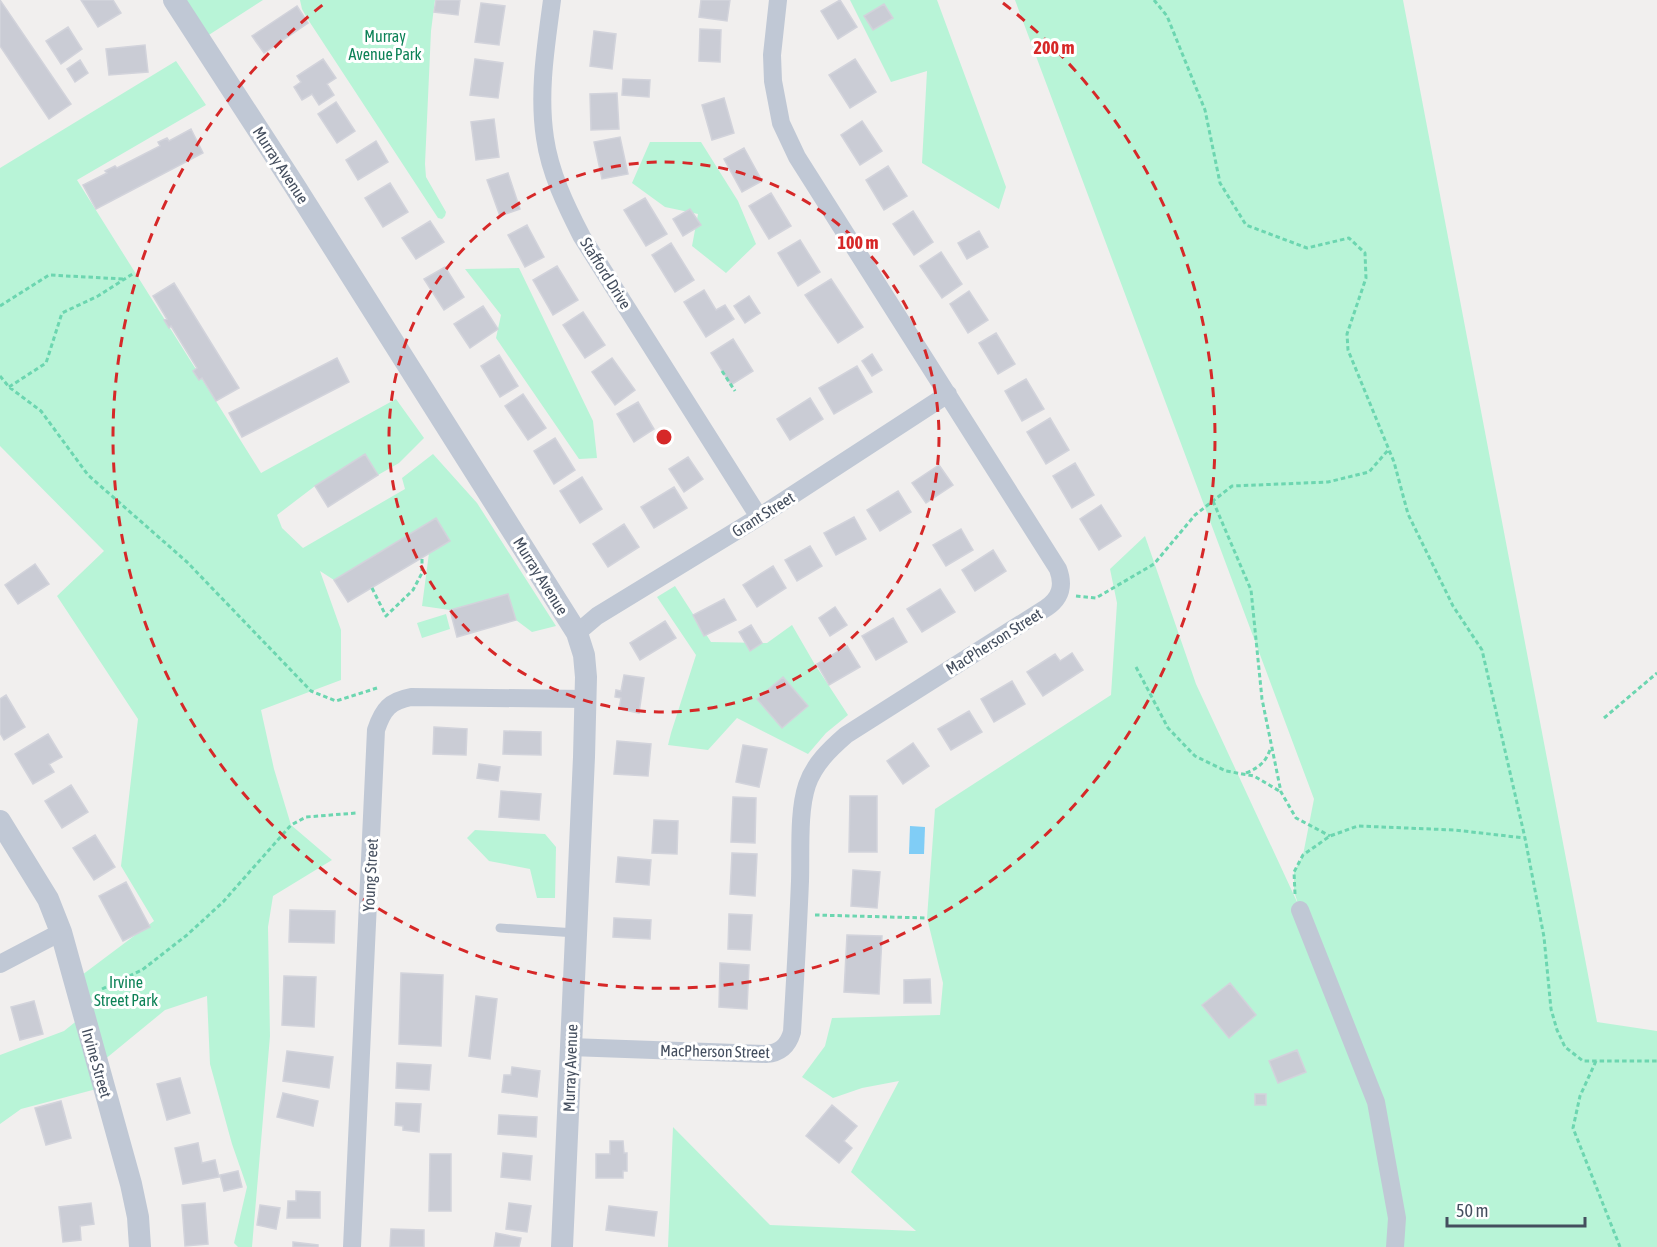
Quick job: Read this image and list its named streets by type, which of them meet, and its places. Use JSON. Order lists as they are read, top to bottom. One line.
{"streets":{"street":["Murray Avenue","Stafford Drive","Grant Street","MacPherson Street","Young Street","Irvine Street"]},"crossings":[["Murray Avenue","Grant Street"],["Murray Avenue","MacPherson Street"],["Murray Avenue","Young Street"],["Stafford Drive","Grant Street"],["Grant Street","MacPherson Street"]],"parks":["Murray Avenue Park","Irvine Street Park"],"scale_bar":"50 m","rings":["200 m","100 m"]}
